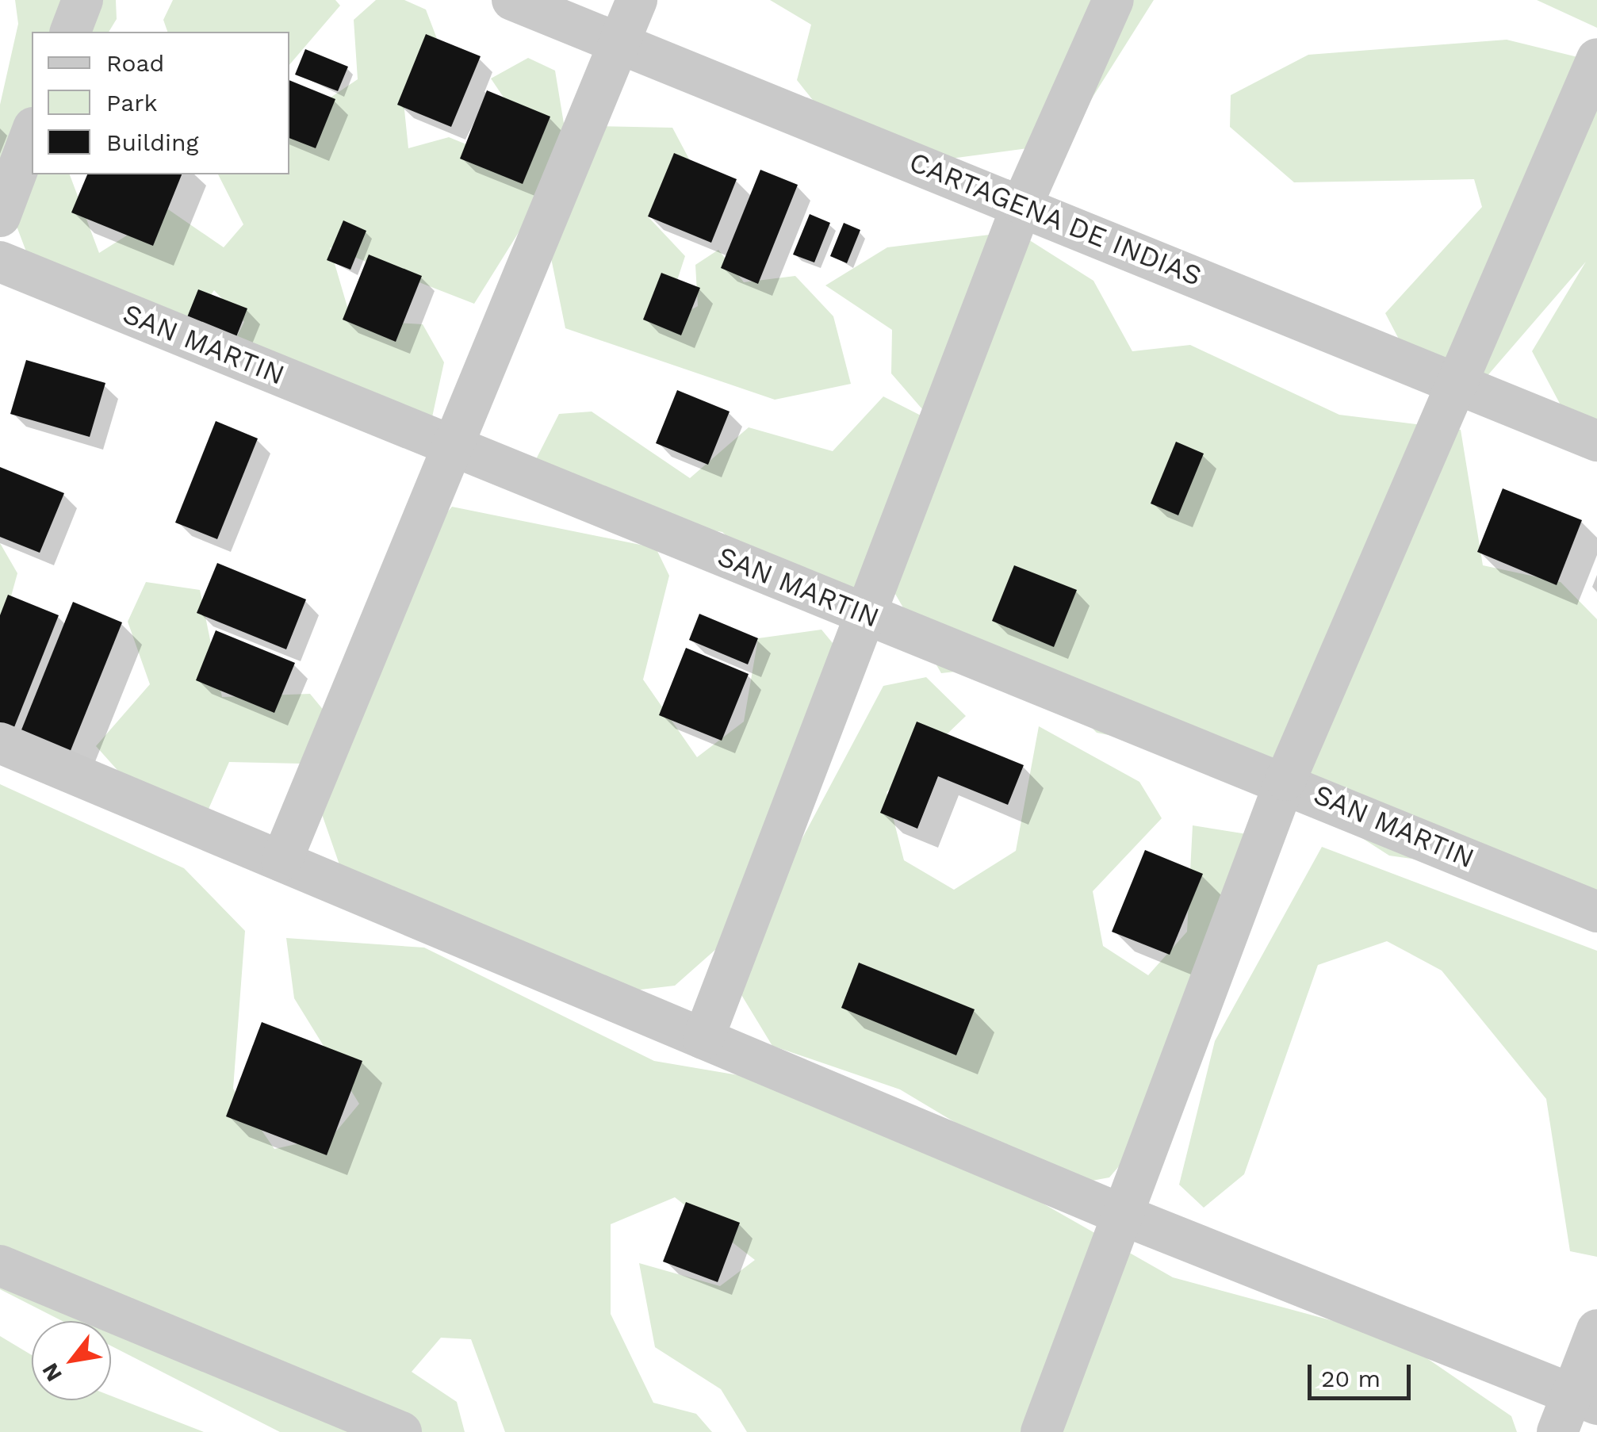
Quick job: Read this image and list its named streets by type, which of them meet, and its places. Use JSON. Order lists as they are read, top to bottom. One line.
{"streets":{"street":["CARTAGENA DE INDIAS","SAN MARTIN"]},"legend":["Road","Park","Building"],"scale_bar":"20 m","north":"bottom left"}
